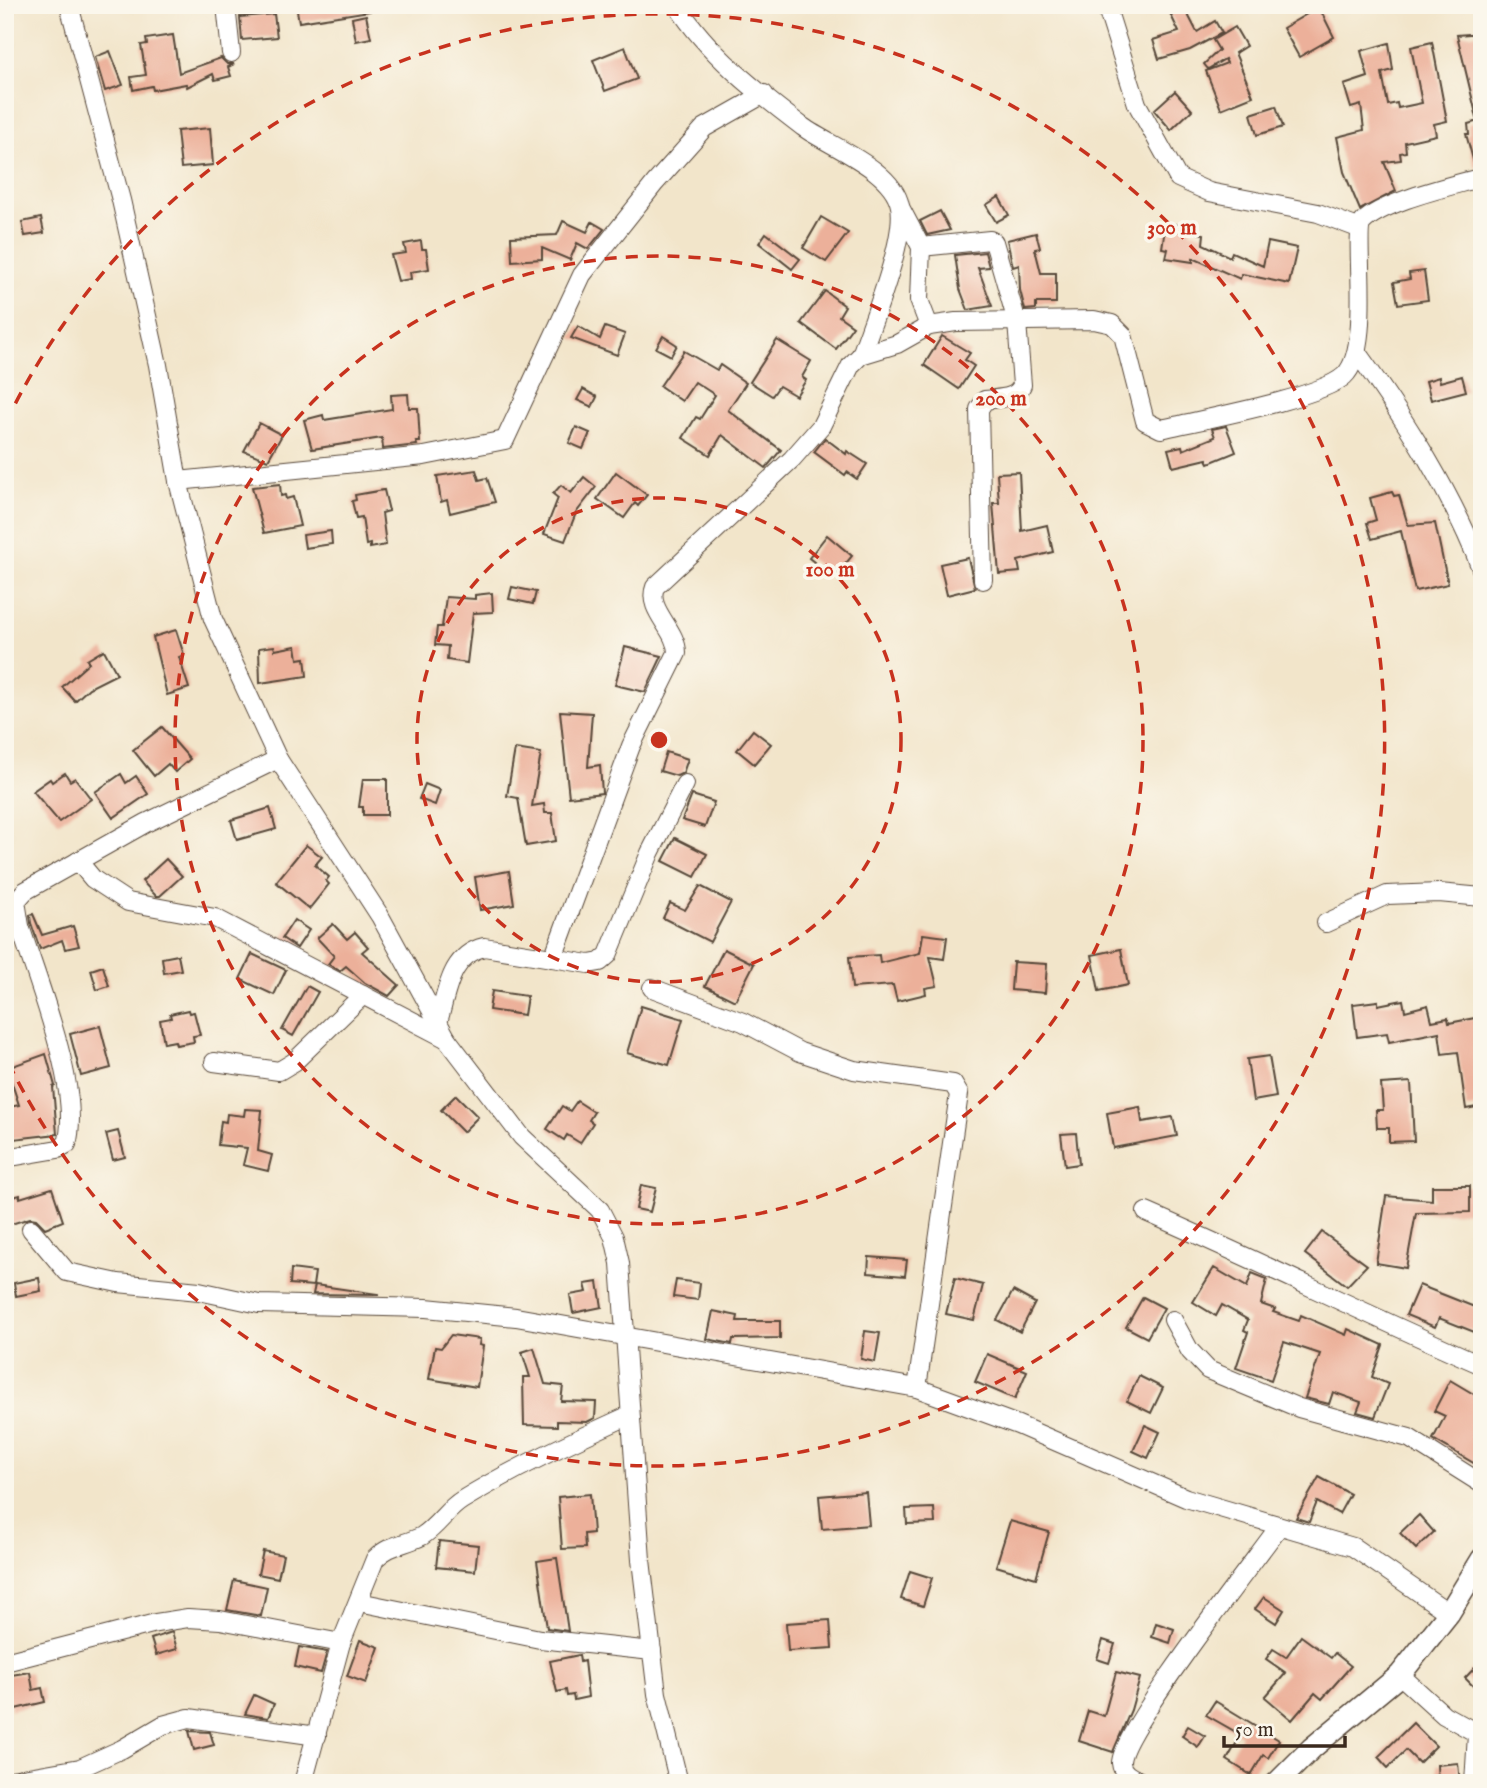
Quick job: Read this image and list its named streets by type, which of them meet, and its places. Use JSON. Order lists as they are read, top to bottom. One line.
{"scale_bar":"50 m","rings":["300 m","200 m","100 m"]}
